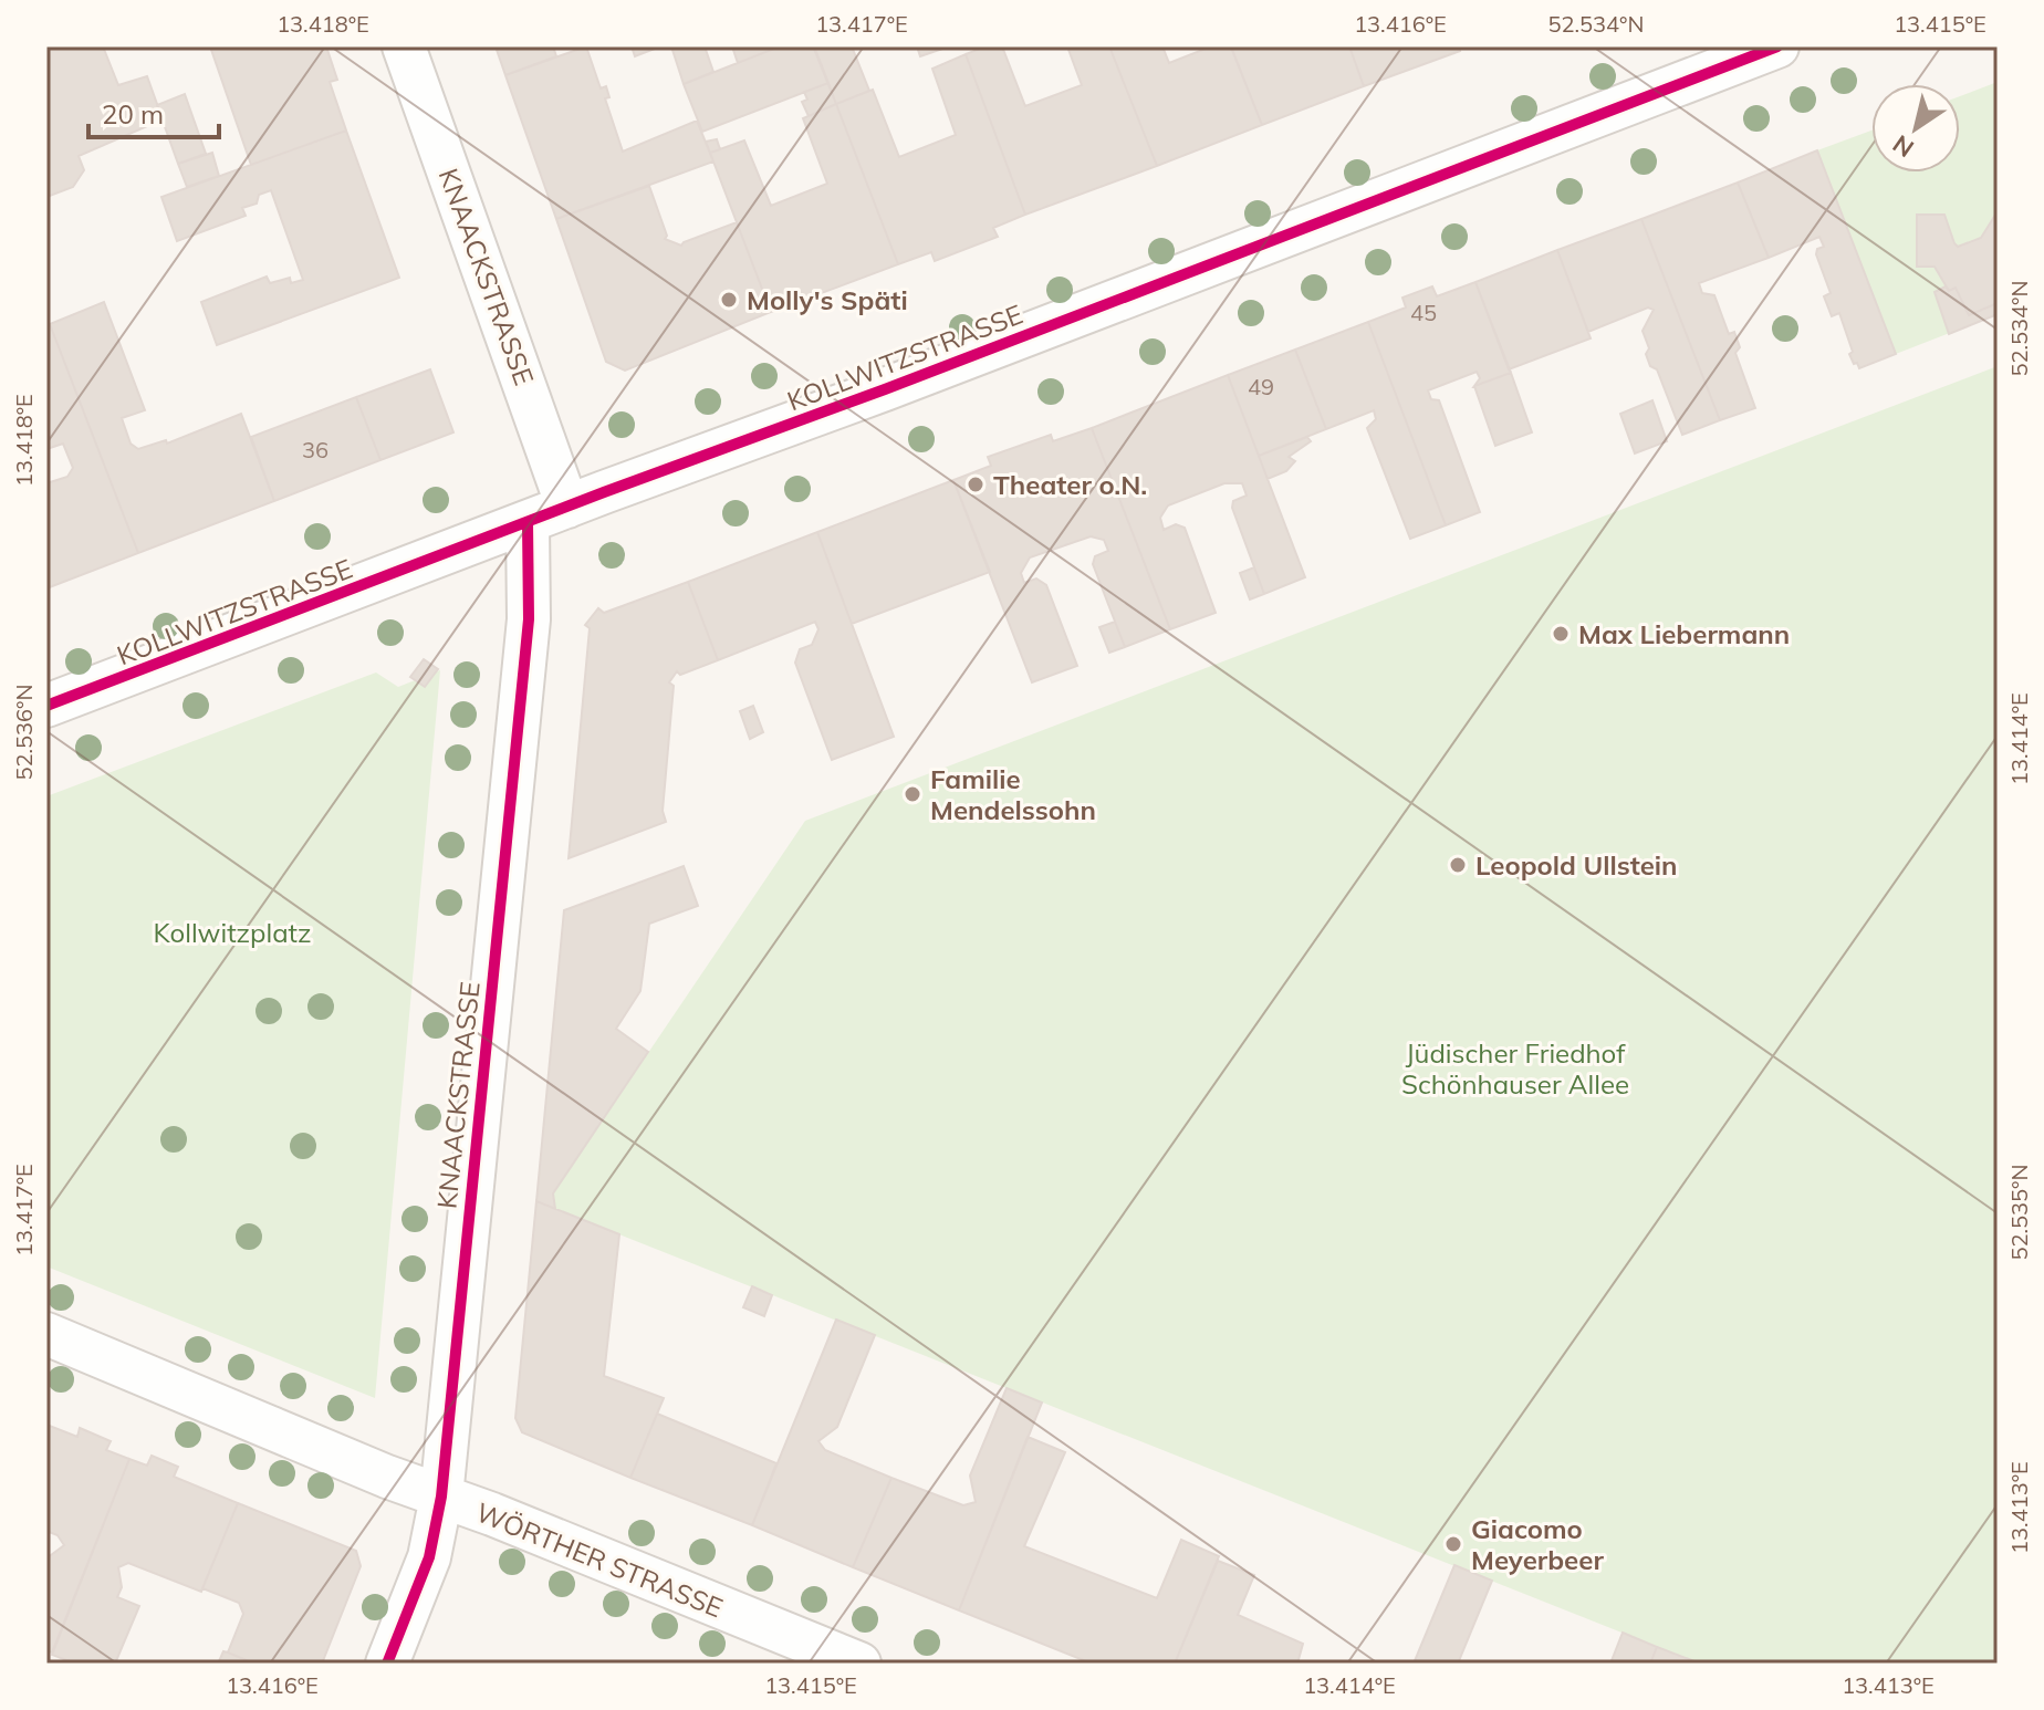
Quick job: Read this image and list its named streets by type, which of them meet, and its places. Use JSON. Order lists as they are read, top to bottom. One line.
{"streets":{"street":["KNAACKSTRASSE","KOLLWITZSTRASSE","WÖRTHER STRASSE"]},"crossings":[["KNAACKSTRASSE","KOLLWITZSTRASSE"],["KNAACKSTRASSE","WÖRTHER STRASSE"]],"parks":["Kollwitzplatz","Jüdischer Friedhof Schönhauser Allee"],"places":["Molly's Späti","Theater o.N.","Max Liebermann","Familie Mendelssohn","Leopold Ullstein","Giacomo Meyerbeer"],"house_numbers":["45","49","36"],"scale_bar":"20 m","north":"bottom left","coordinates":["13.418°E","13.417°E","13.416°E","52.534°N","13.415°E","52.536°N","13.414°E","52.535°N","13.413°E"]}
